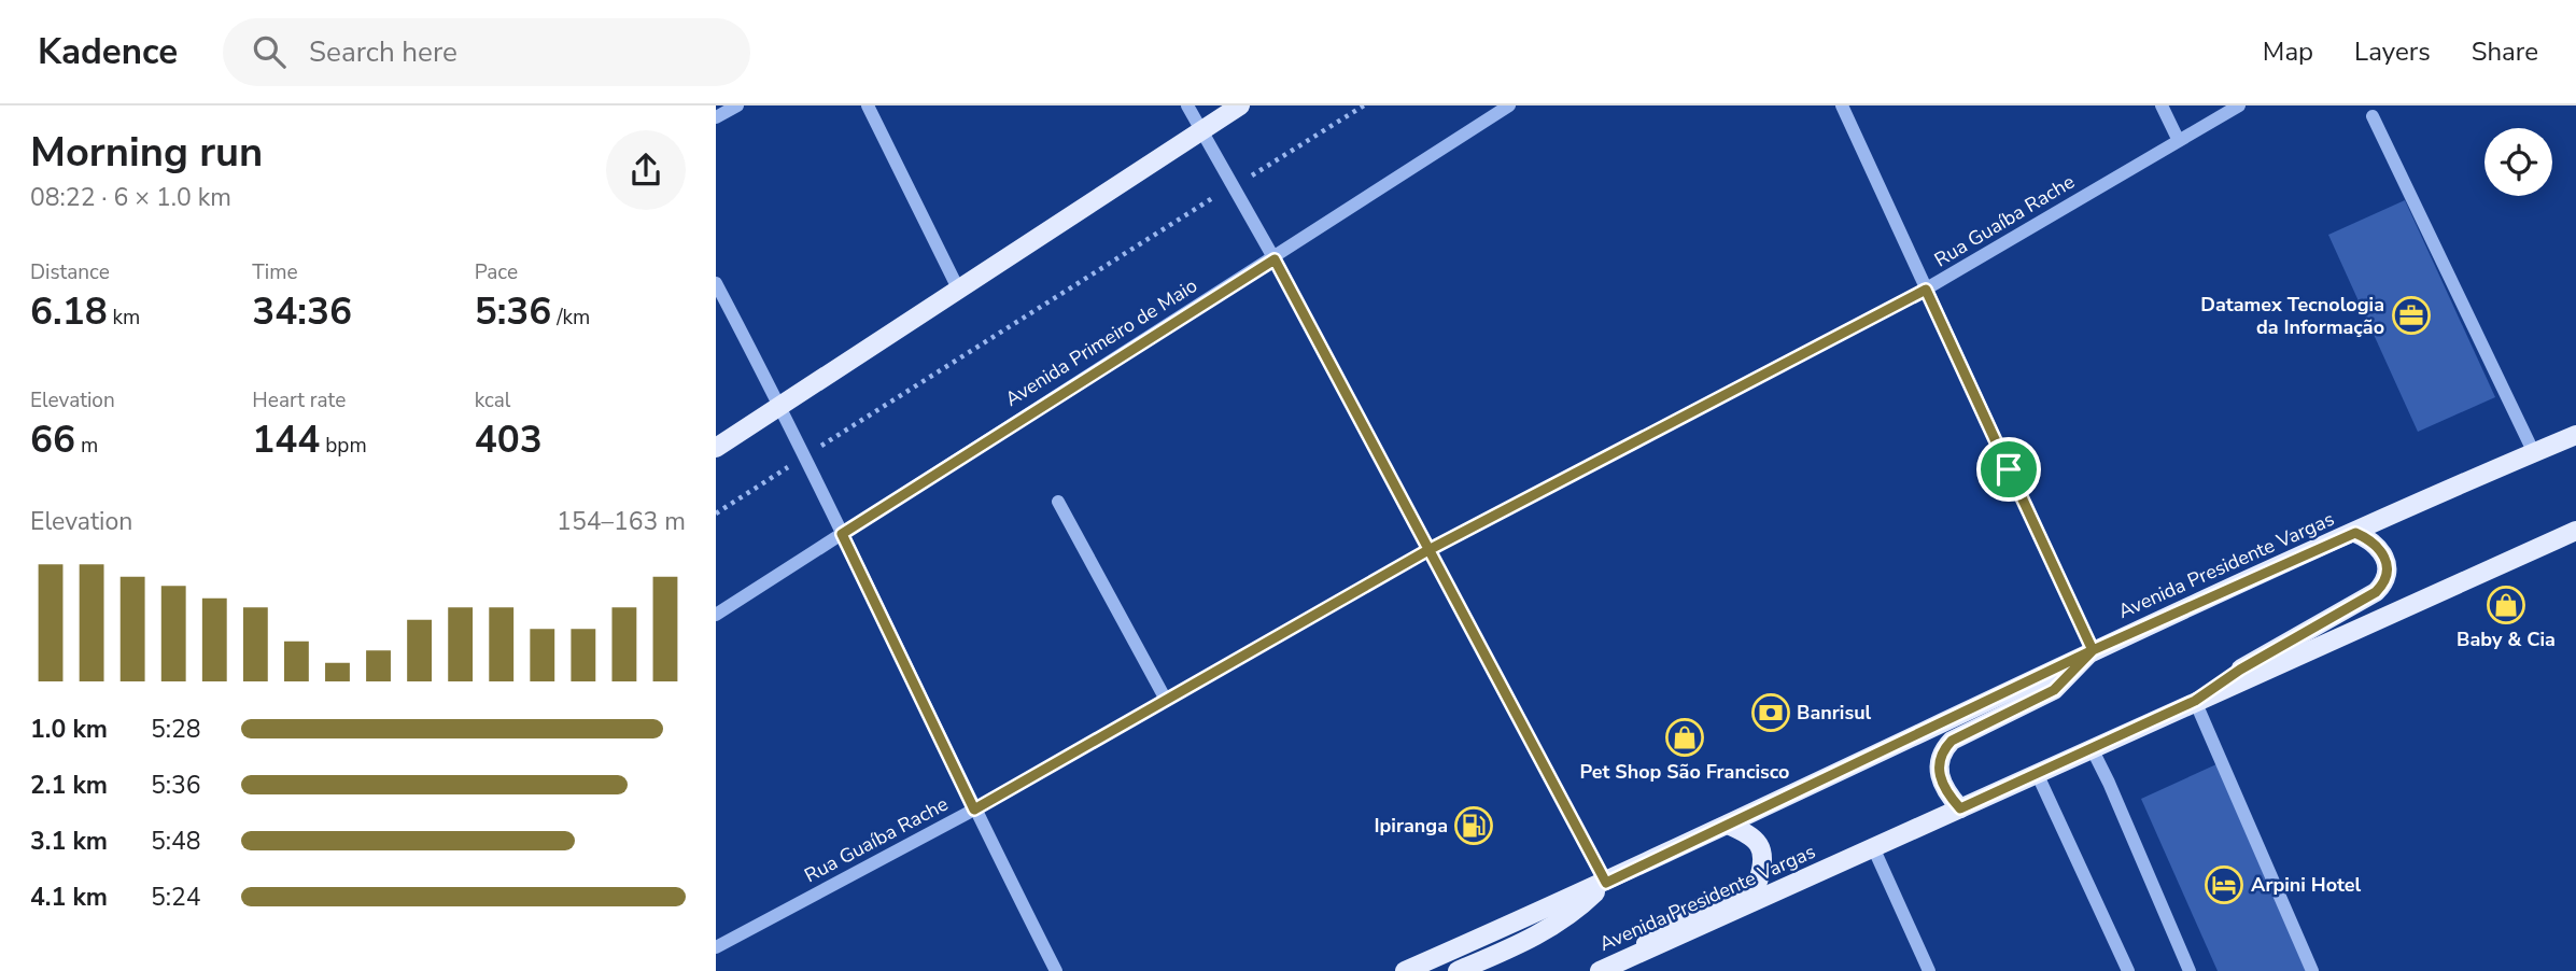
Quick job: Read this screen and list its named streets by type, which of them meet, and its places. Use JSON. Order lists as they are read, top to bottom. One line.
{"streets":{"main road":["Avenida Presidente Vargas"],"street":["Rua Guaíba Rache","Avenida Primeiro de Maio"]},"places":{"office":["Datamex Tecnologia da Informação"],"shop":["Baby & Cia","Pet Shop São Francisco"],"bank":["Banrisul"],"fuel station":["Ipiranga"],"hotel":["Arpini Hotel"]},"page":{"header":"Kadence","search":"Search here","nav":["Map","Layers","Share"],"heading":["Morning run","08:22 · 6 × 1.0 km"],"stats":[["Distance","6.18 km"],["Time","34:36"],["Pace","5:36 /km"],["Elevation","66 m"],["Heart rate","144 bpm"],["kcal","403"]],"chart":["Elevation","154–163 m"],"list":[{"name":"1.0 km","note":"5:28"},{"name":"2.1 km","note":"5:36"},{"name":"3.1 km","note":"5:48"},{"name":"4.1 km","note":"5:24"}]}}
